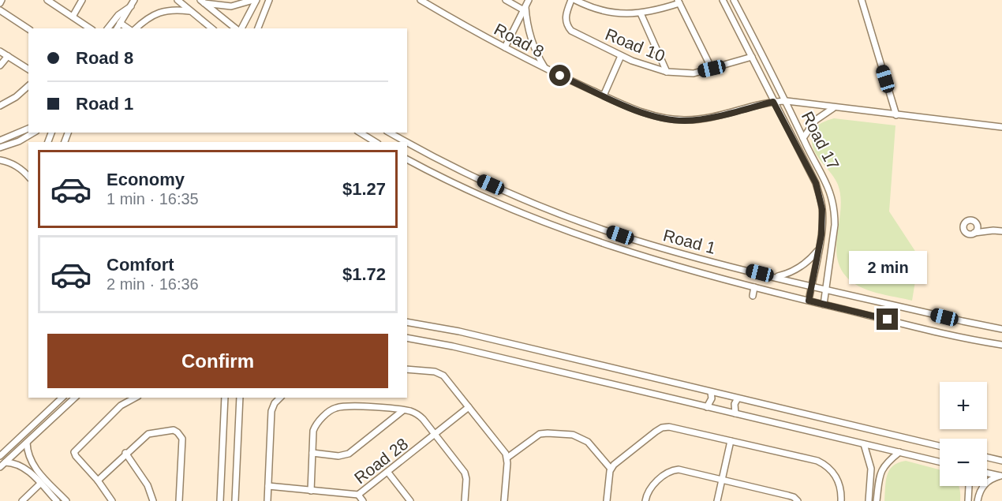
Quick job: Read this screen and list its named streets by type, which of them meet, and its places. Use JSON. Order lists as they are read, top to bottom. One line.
{"streets":{"street":["Road 8","Road 10","Road 17","Road 1","Road 28"]},"crossings":[["Road 8","Road 17"],["Road 10","Road 17"],["Road 17","Road 1"]],"page":{"banner":["Road 8","Road 1"],"list":[{"name":"Economy","note":"1 min · 16:35","value":"$1.27"},{"name":"Comfort","note":"2 min · 16:36","value":"$1.72"}],"bubble":"2 min","buttons":"Confirm","map_buttons":["+","−"]}}
